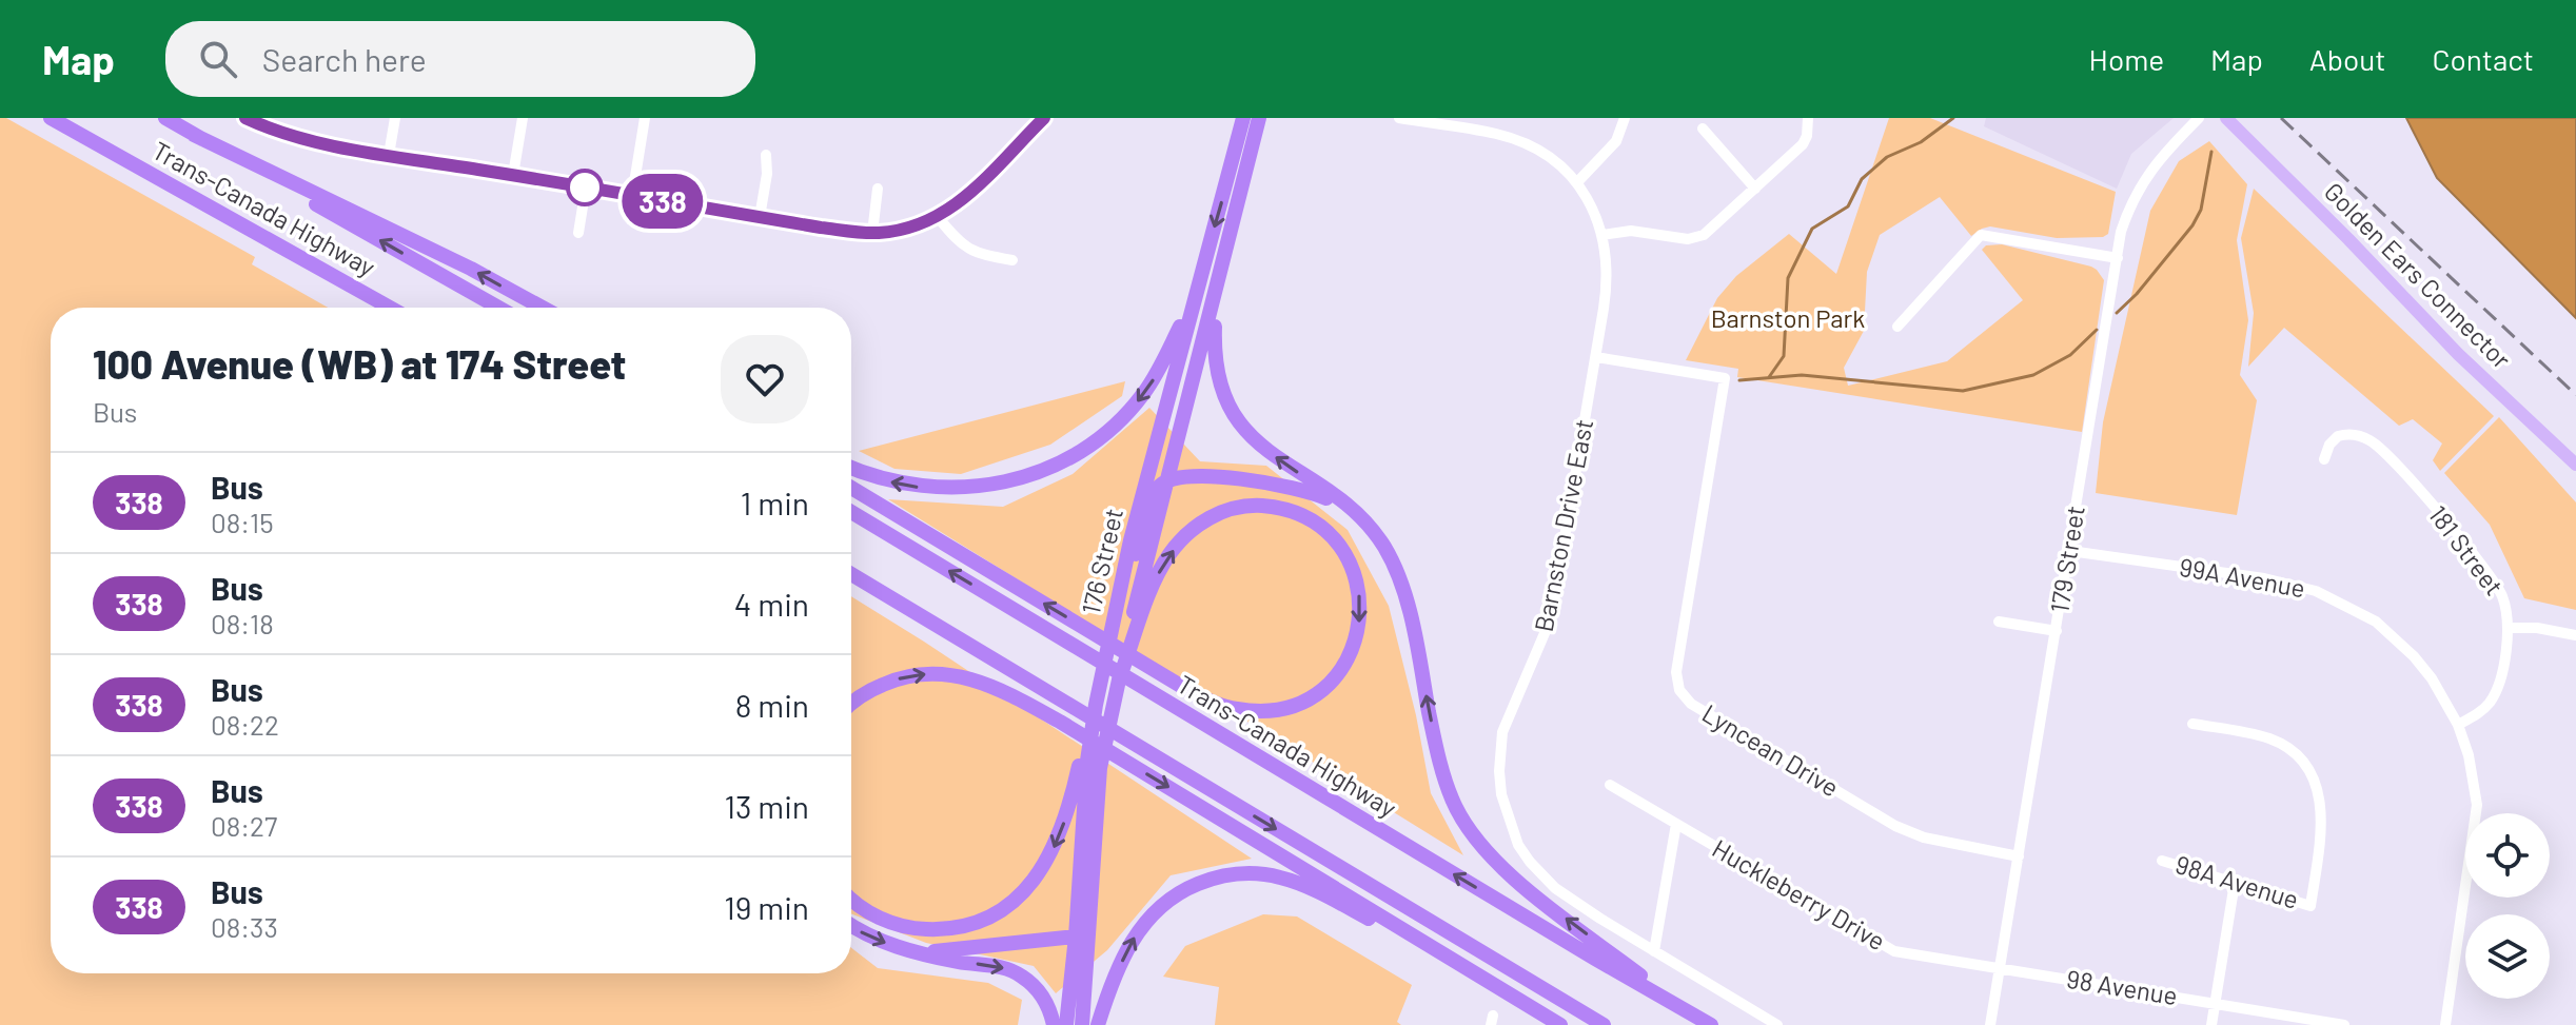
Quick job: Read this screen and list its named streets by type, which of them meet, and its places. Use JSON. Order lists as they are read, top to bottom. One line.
{"streets":{"highway":["Trans-Canada Highway","176 Street"],"main road":["Golden Ears Connector"],"street":["Barnston Drive East","181 Street","179 Street","99A Avenue","Lyncean Drive","98A Avenue","Huckleberry Drive","98 Avenue"]},"crossings":[["Barnston Drive East","Lyncean Drive"],["181 Street","99A Avenue"],["179 Street","99A Avenue"],["179 Street","Lyncean Drive"],["179 Street","Huckleberry Drive"],["179 Street","98 Avenue"],["Huckleberry Drive","98 Avenue"]],"parks":["Barnston Park"],"lines":["bus line 338"],"page":{"header":"Map","search":"Search here","nav":["Home","Map","About","Contact"],"on_map":"338","heading":["100 Avenue (WB) at 174 Street","Bus"],"list":[{"mark":"338","name":"Bus","note":"08:15","value":"1 min"},{"mark":"338","name":"Bus","note":"08:18","value":"4 min"},{"mark":"338","name":"Bus","note":"08:22","value":"8 min"},{"mark":"338","name":"Bus","note":"08:27","value":"13 min"},{"mark":"338","name":"Bus","note":"08:33","value":"19 min"}]}}
